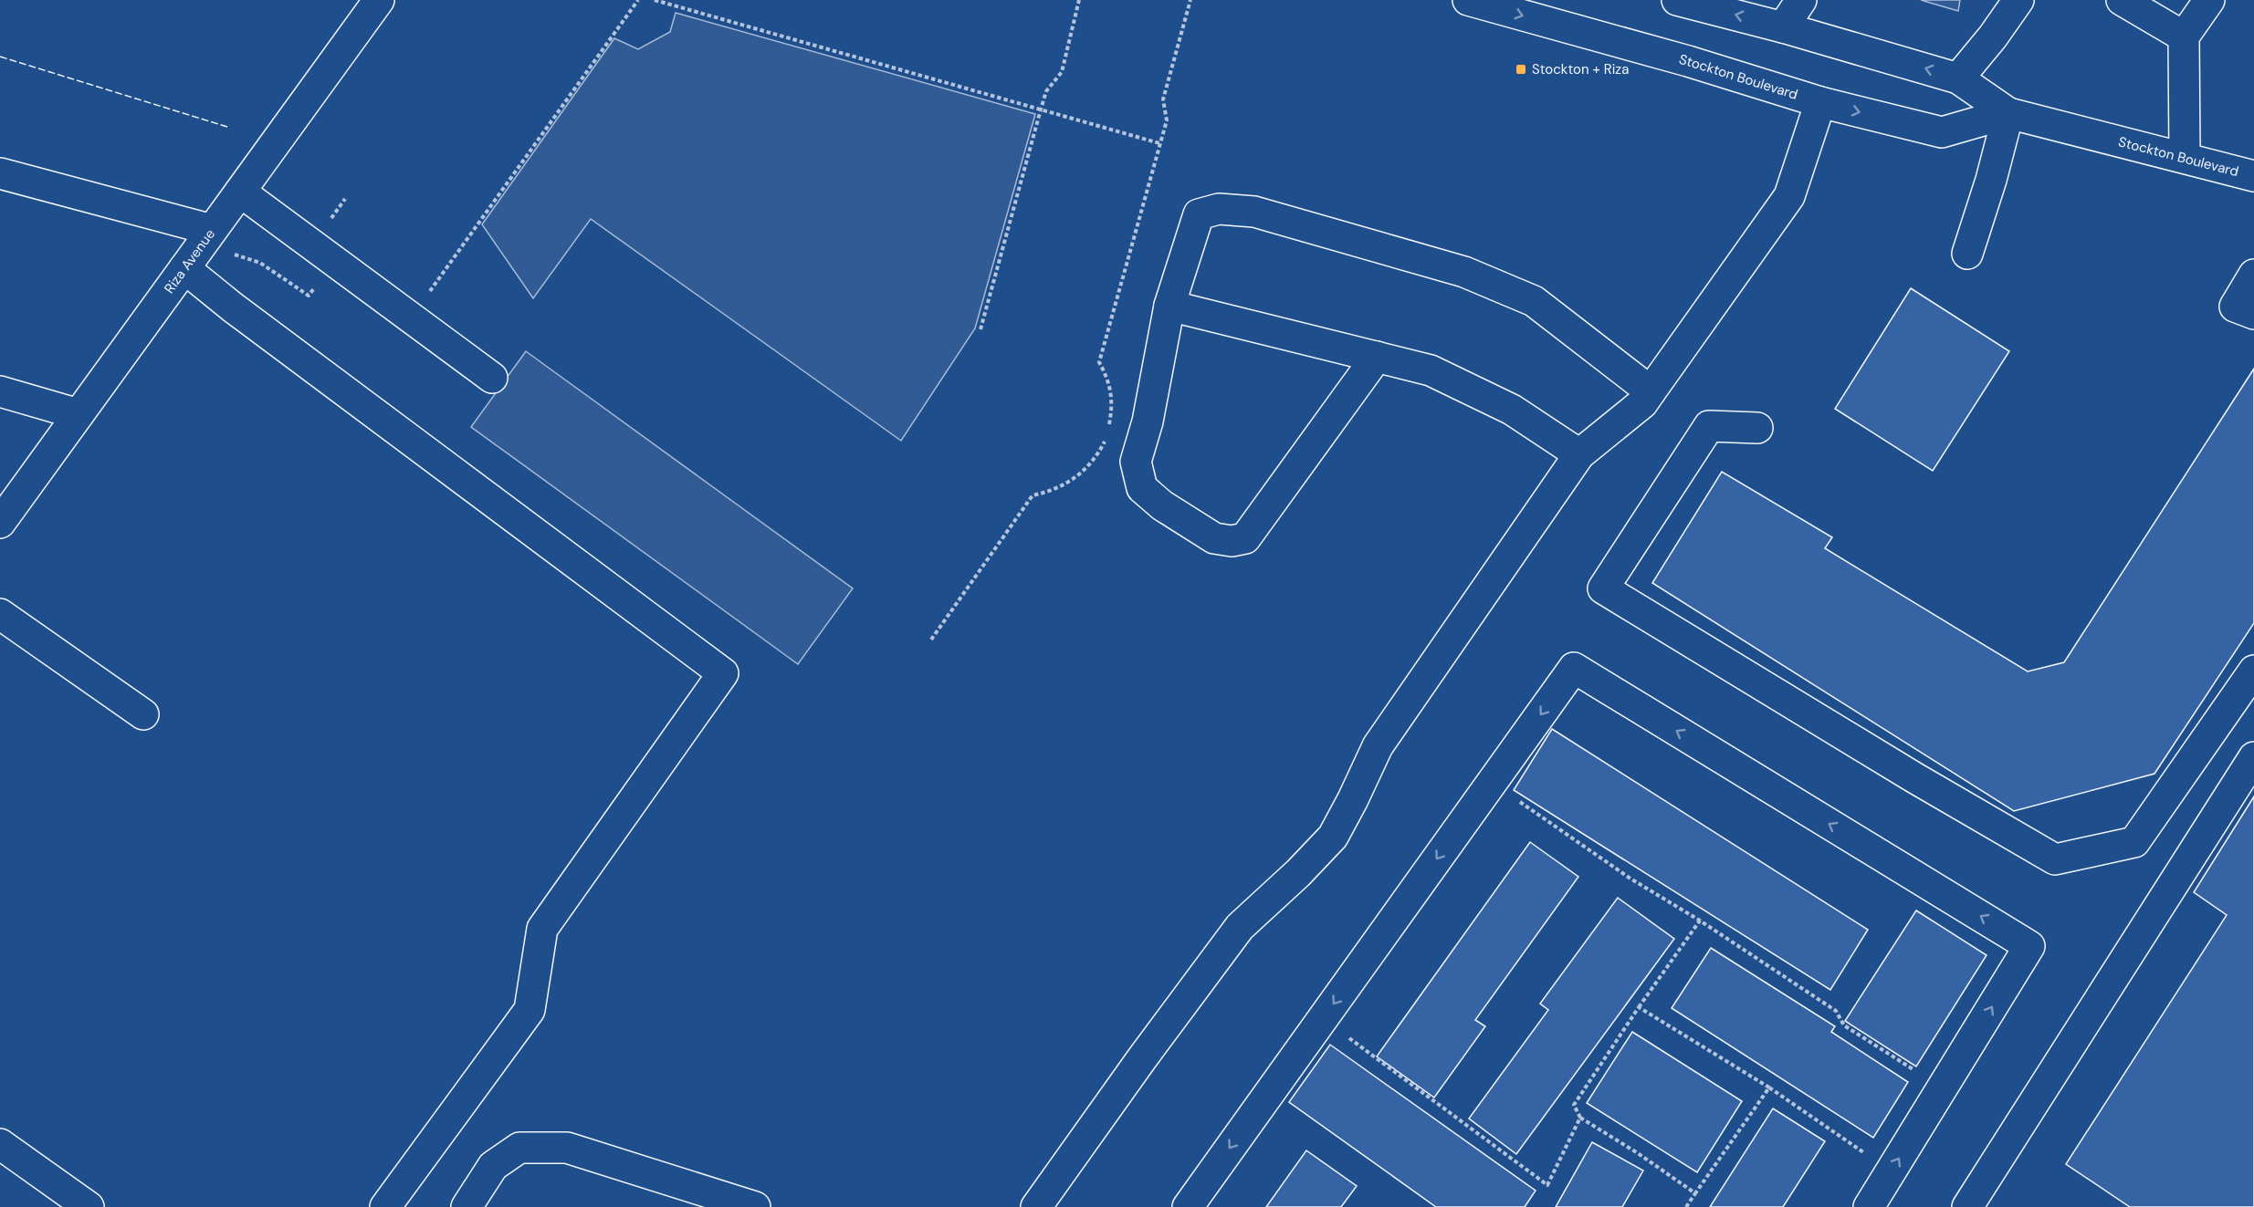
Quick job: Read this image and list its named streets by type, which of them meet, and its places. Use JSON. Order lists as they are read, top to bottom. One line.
{"streets":{"main road":["Stockton Boulevard","Riza Avenue"]},"places":{"transit":["Stockton + Riza"]}}
